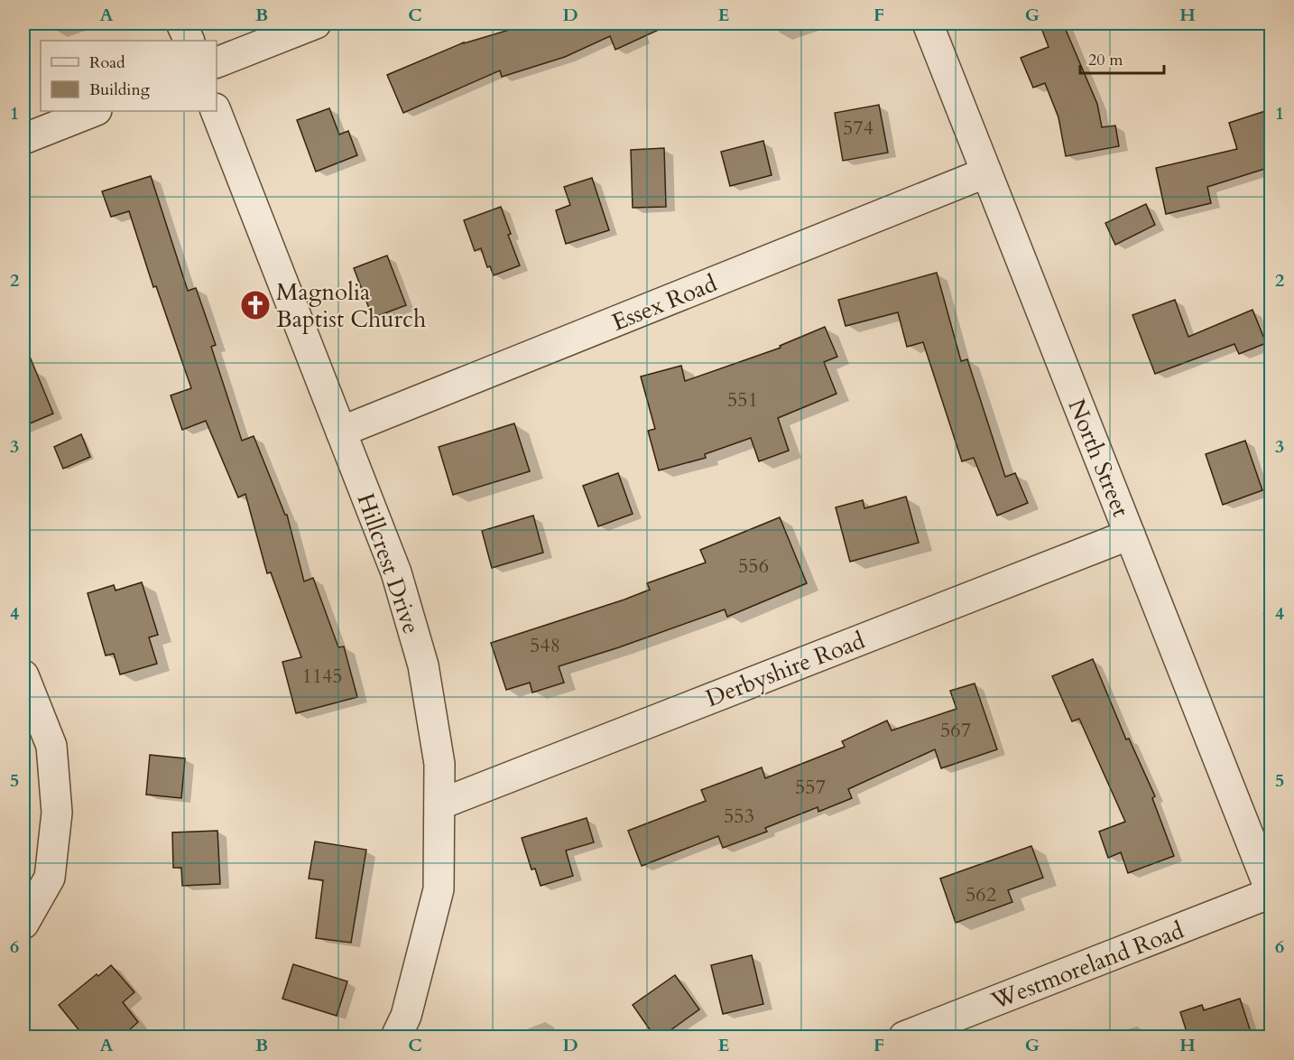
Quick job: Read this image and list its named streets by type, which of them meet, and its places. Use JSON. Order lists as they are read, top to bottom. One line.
{"streets":{"street":["Essex Road","North Street","Hillcrest Drive","Derbyshire Road","Westmoreland Road"]},"crossings":[["Essex Road","North Street"],["Essex Road","Hillcrest Drive"],["North Street","Derbyshire Road"],["North Street","Westmoreland Road"],["Hillcrest Drive","Derbyshire Road"]],"places":{"church":["Magnolia Baptist Church"]},"house_numbers":["574","551","556","548","1145","567","557","553","562"],"legend":["Road","Building"],"scale_bar":"20 m","grid":{"columns":["A","B","C","D","E","F","G","H"],"rows":["1","2","3","4","5","6"]}}
